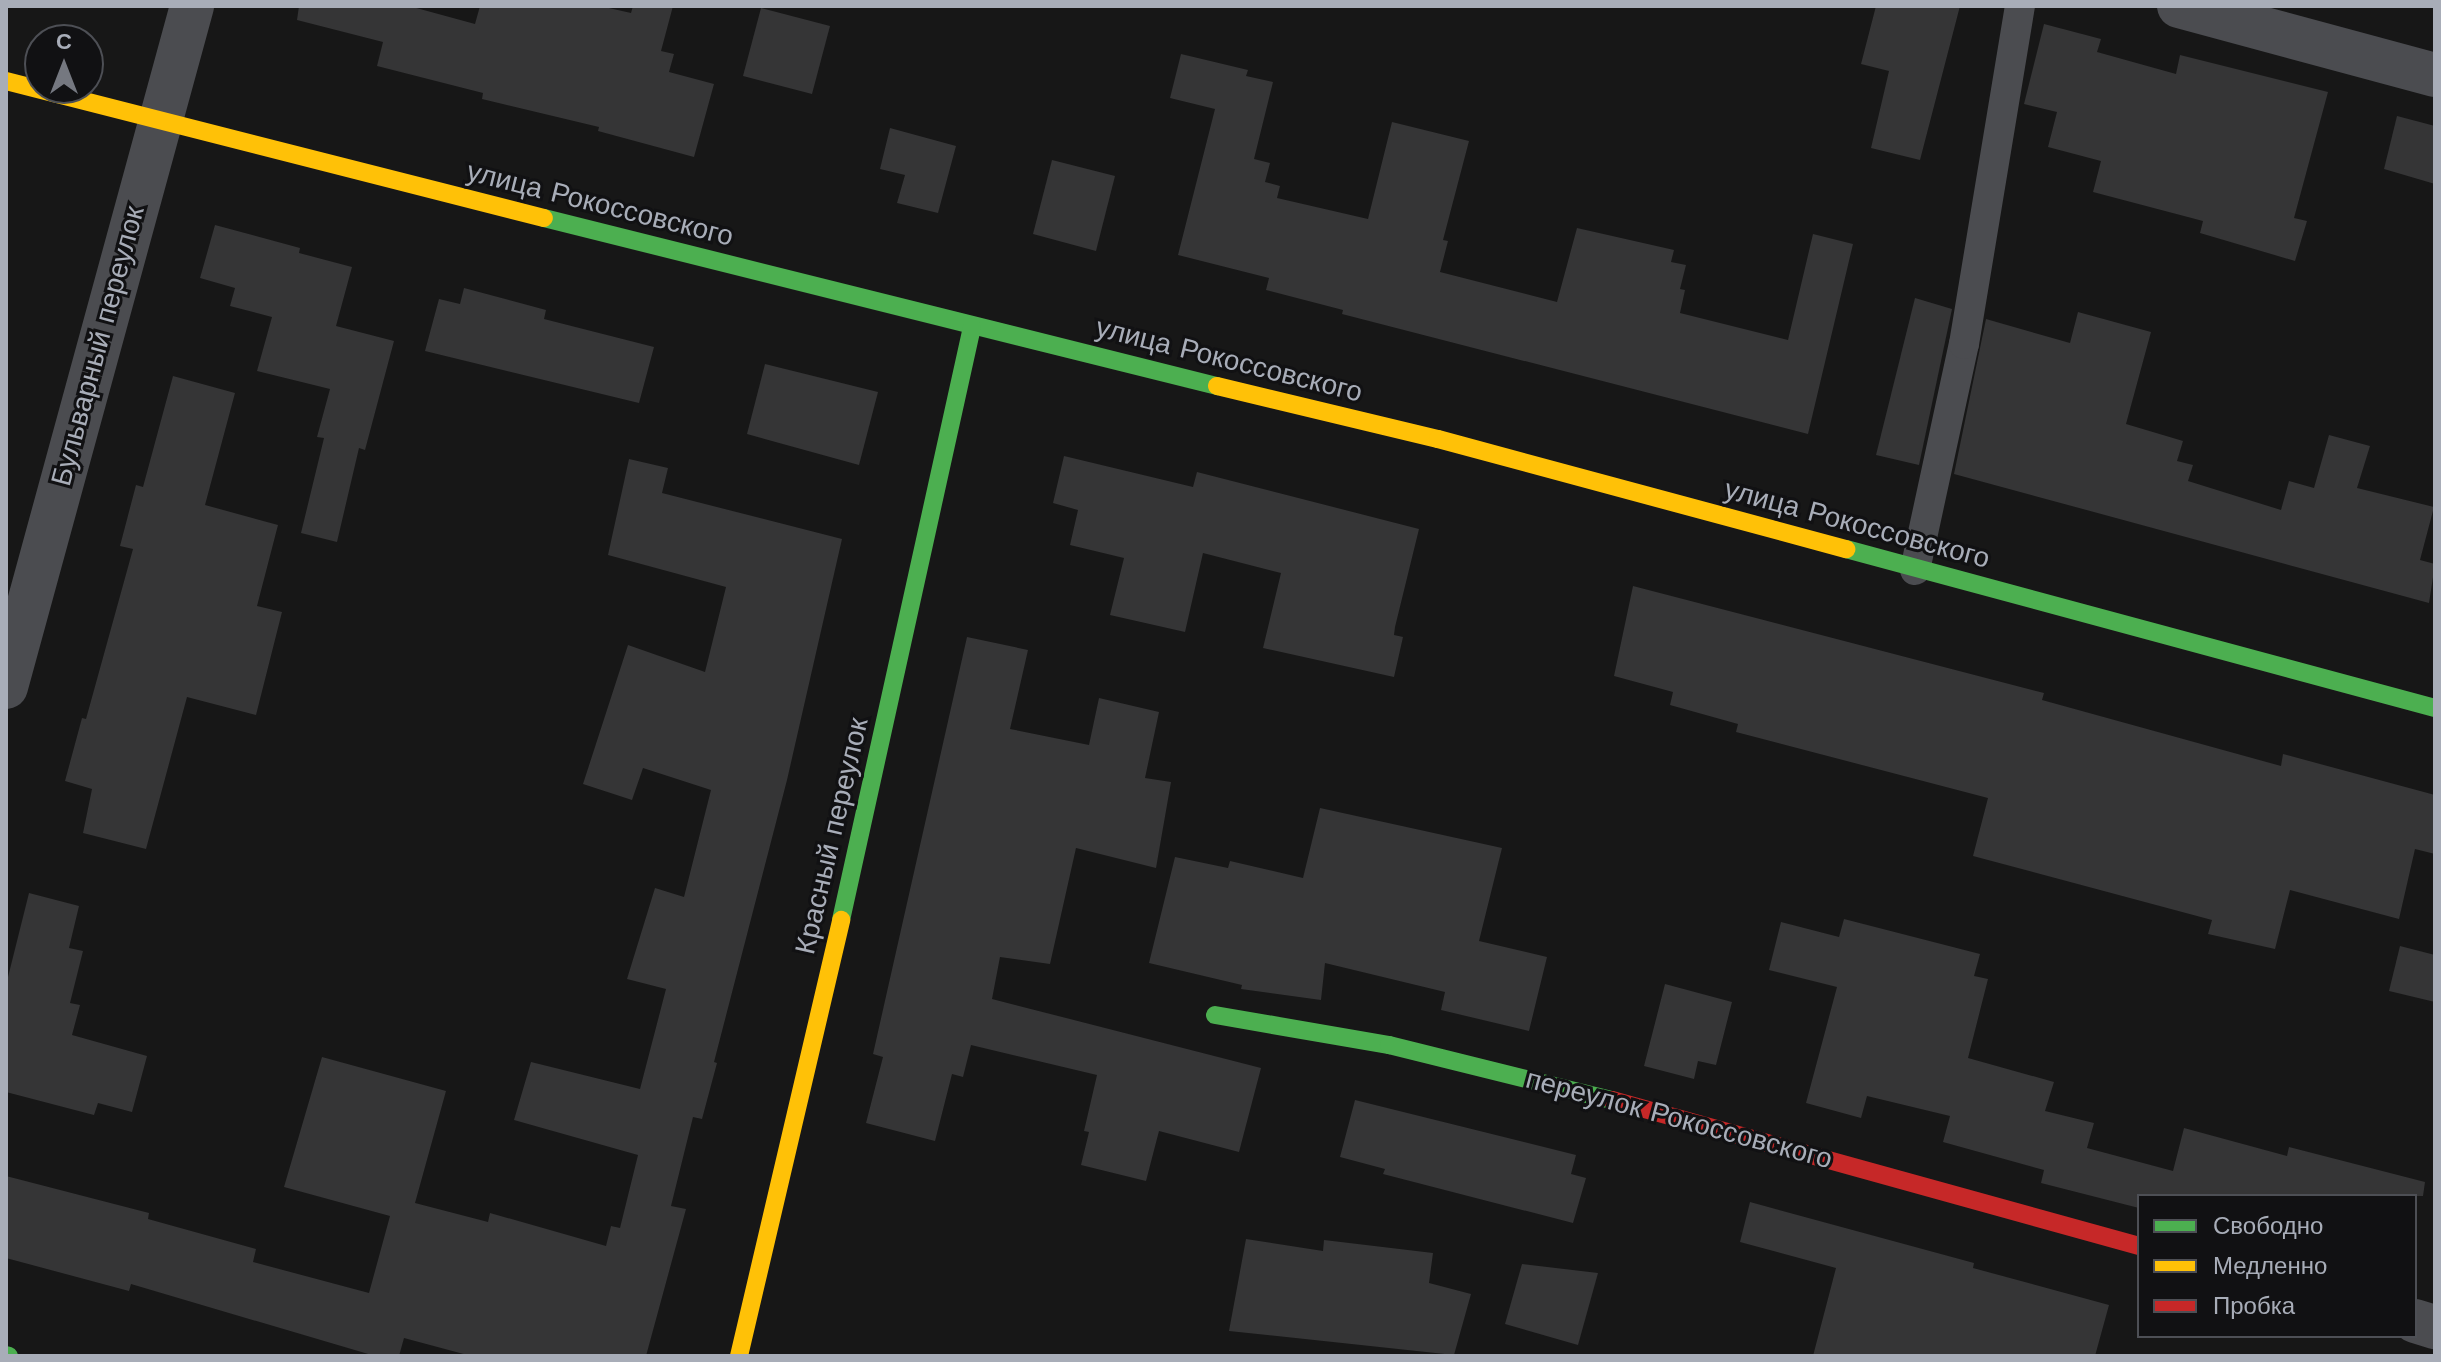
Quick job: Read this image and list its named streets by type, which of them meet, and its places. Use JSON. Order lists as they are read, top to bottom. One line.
{"streets":{"street":["улица Рокоссовского","Бульварный переулок","Красный переулок","переулок Рокоссовского"]},"crossings":[["улица Рокоссовского","Бульварный переулок"],["улица Рокоссовского","Красный переулок"]],"legend":["Свободно","Медленно","Пробка"],"north":"top"}
